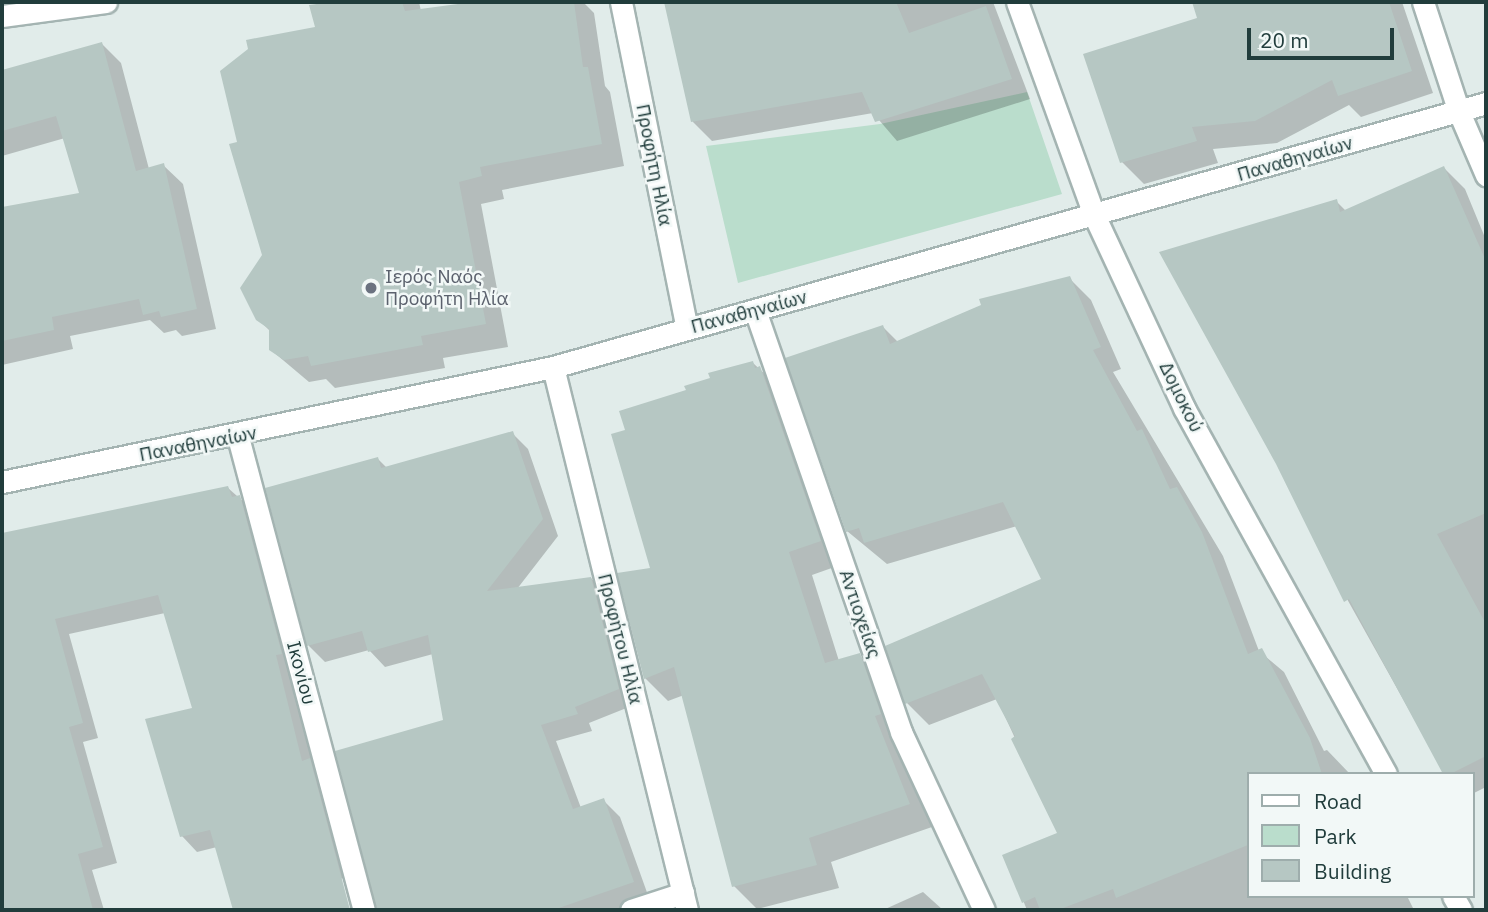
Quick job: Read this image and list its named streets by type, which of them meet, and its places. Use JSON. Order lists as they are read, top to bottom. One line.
{"streets":{"street":["Παναθηναίων","Προφήτη Ηλία","Δομοκού","Αντιοχείας","Προφήτου Ηλία","Ικονίου"]},"crossings":[["Παναθηναίων","Προφήτη Ηλία"],["Παναθηναίων","Δομοκού"],["Παναθηναίων","Αντιοχείας"],["Παναθηναίων","Προφήτου Ηλία"],["Παναθηναίων","Ικονίου"]],"places":["Ιερός Ναός Προφήτη Ηλία"],"legend":["Road","Park","Building"],"scale_bar":"20 m"}
